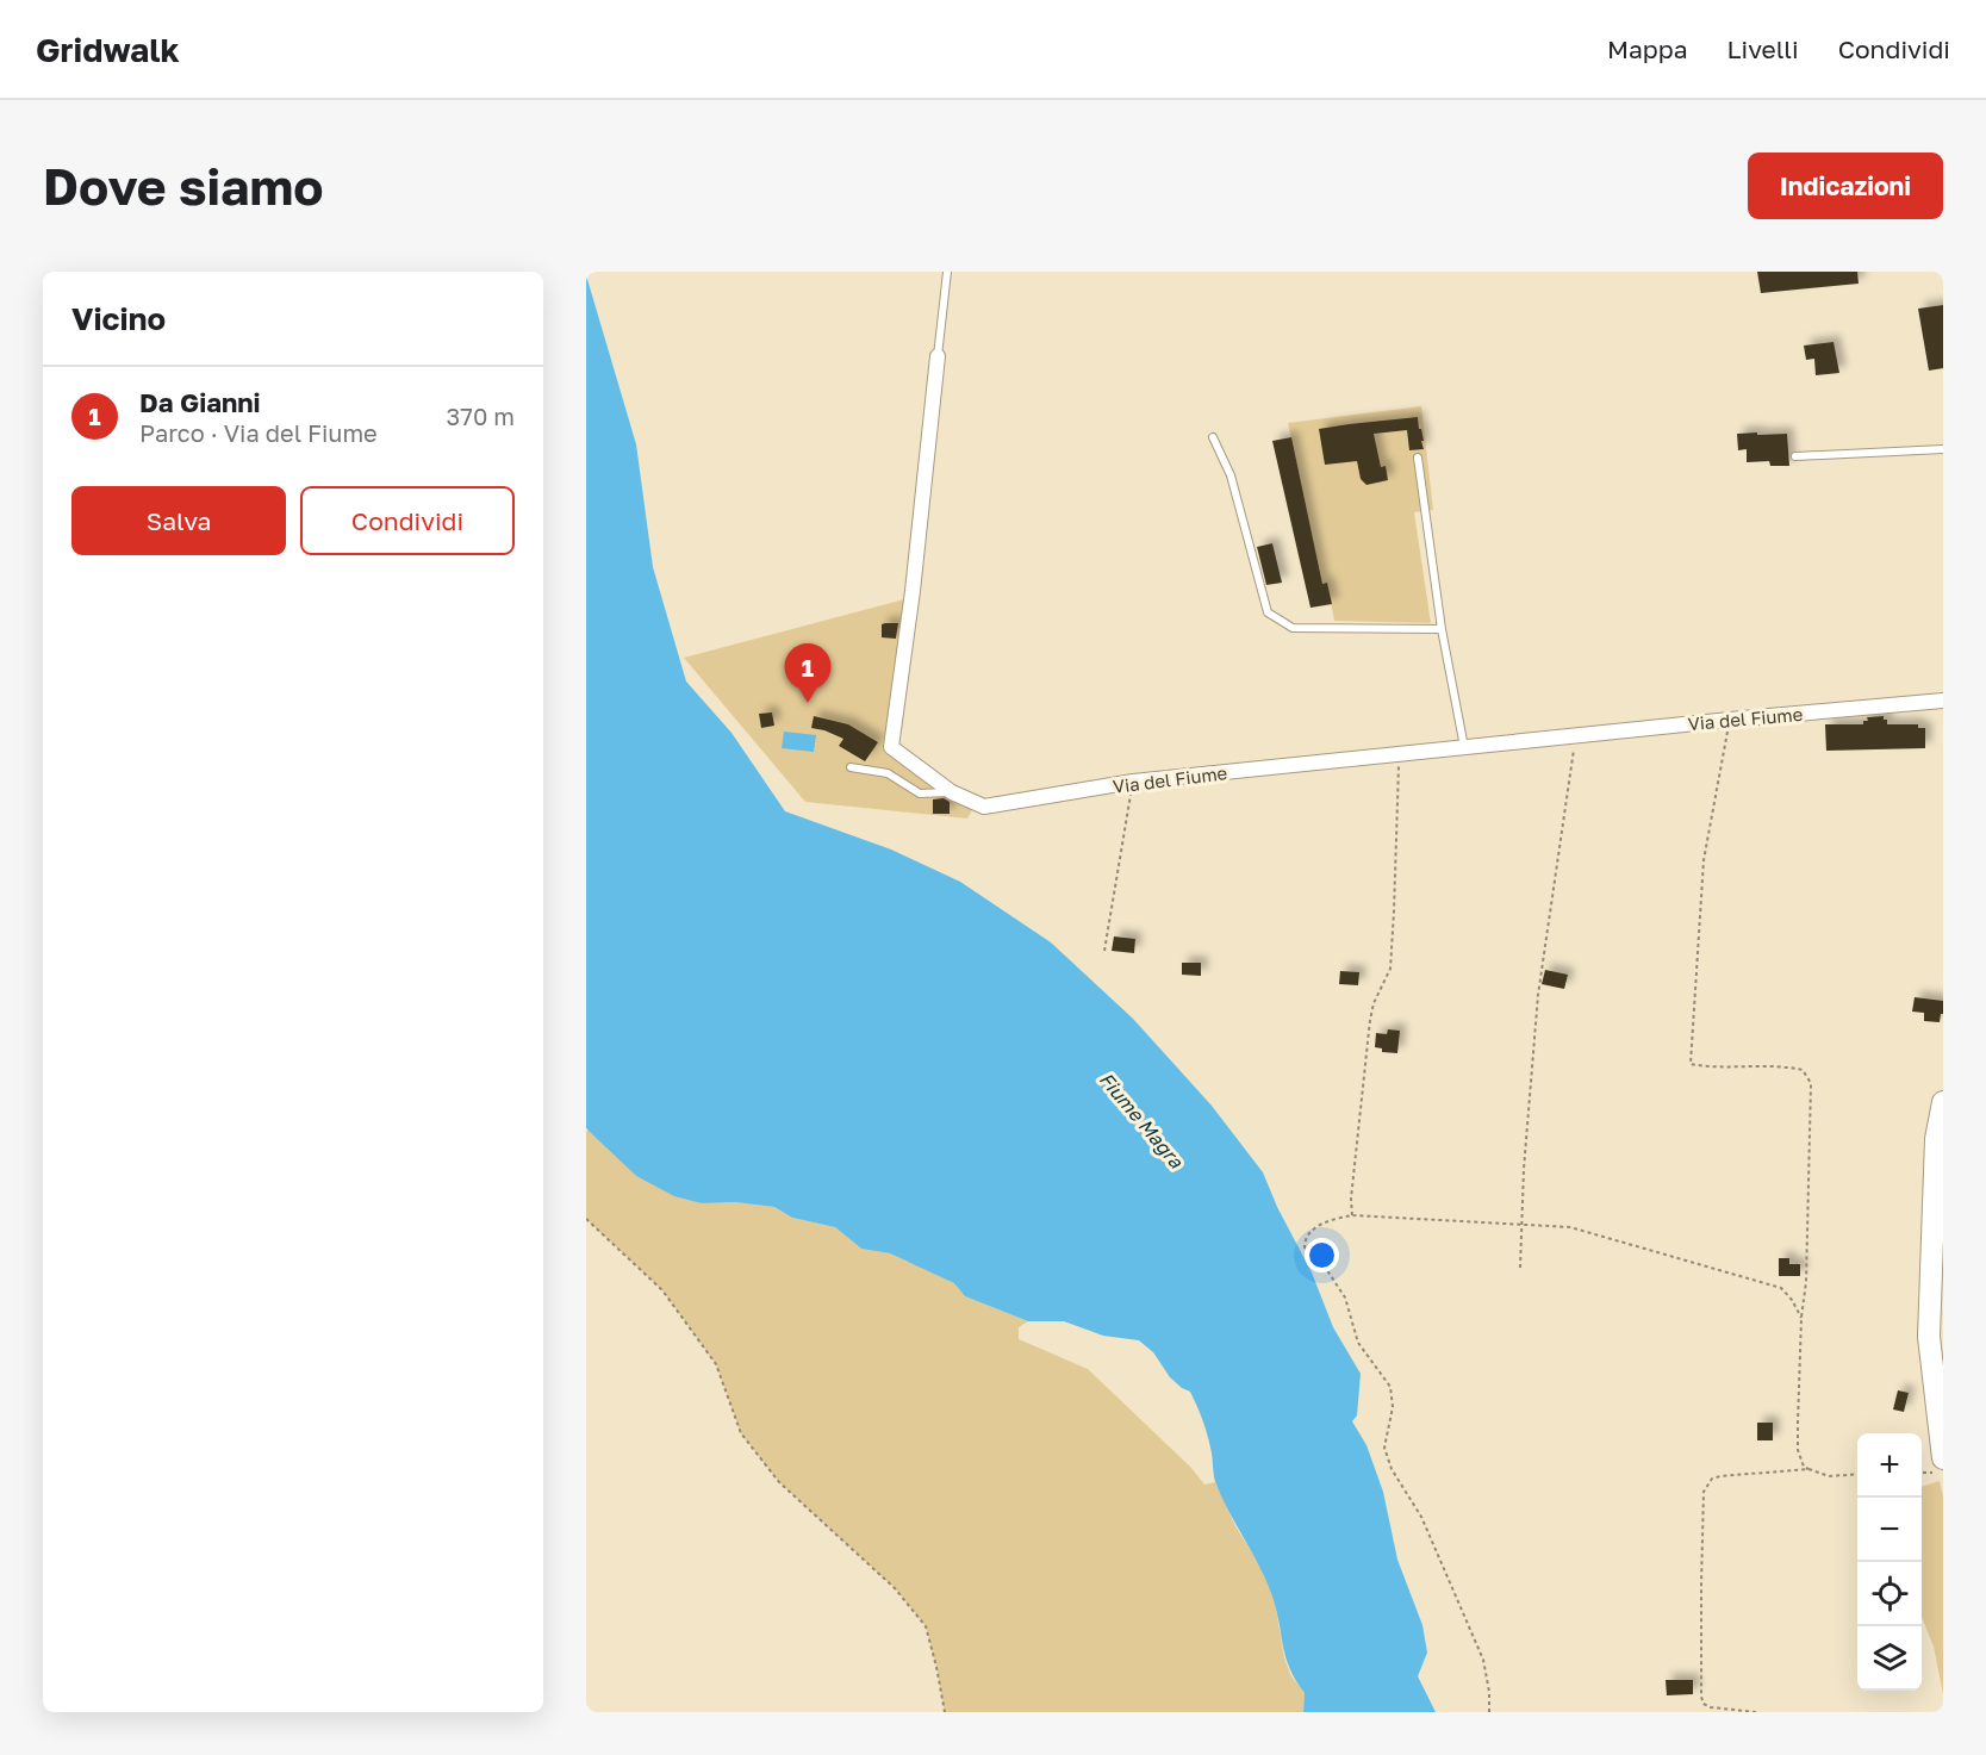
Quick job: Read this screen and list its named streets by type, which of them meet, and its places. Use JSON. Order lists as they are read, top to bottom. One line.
{"streets":{"street":["Via del Fiume"]},"water":["Fiume Magra"],"page":{"header":"Gridwalk","nav":["Mappa","Livelli","Condividi"],"buttons":["Indicazioni",["Salva","Condividi"]],"title":"Dove siamo","heading":"Vicino","list":[{"mark":"1","name":"Da Gianni","note":"Parco · Via del Fiume","value":"370 m"}],"pins":"1","map_buttons":["+","−"]}}
